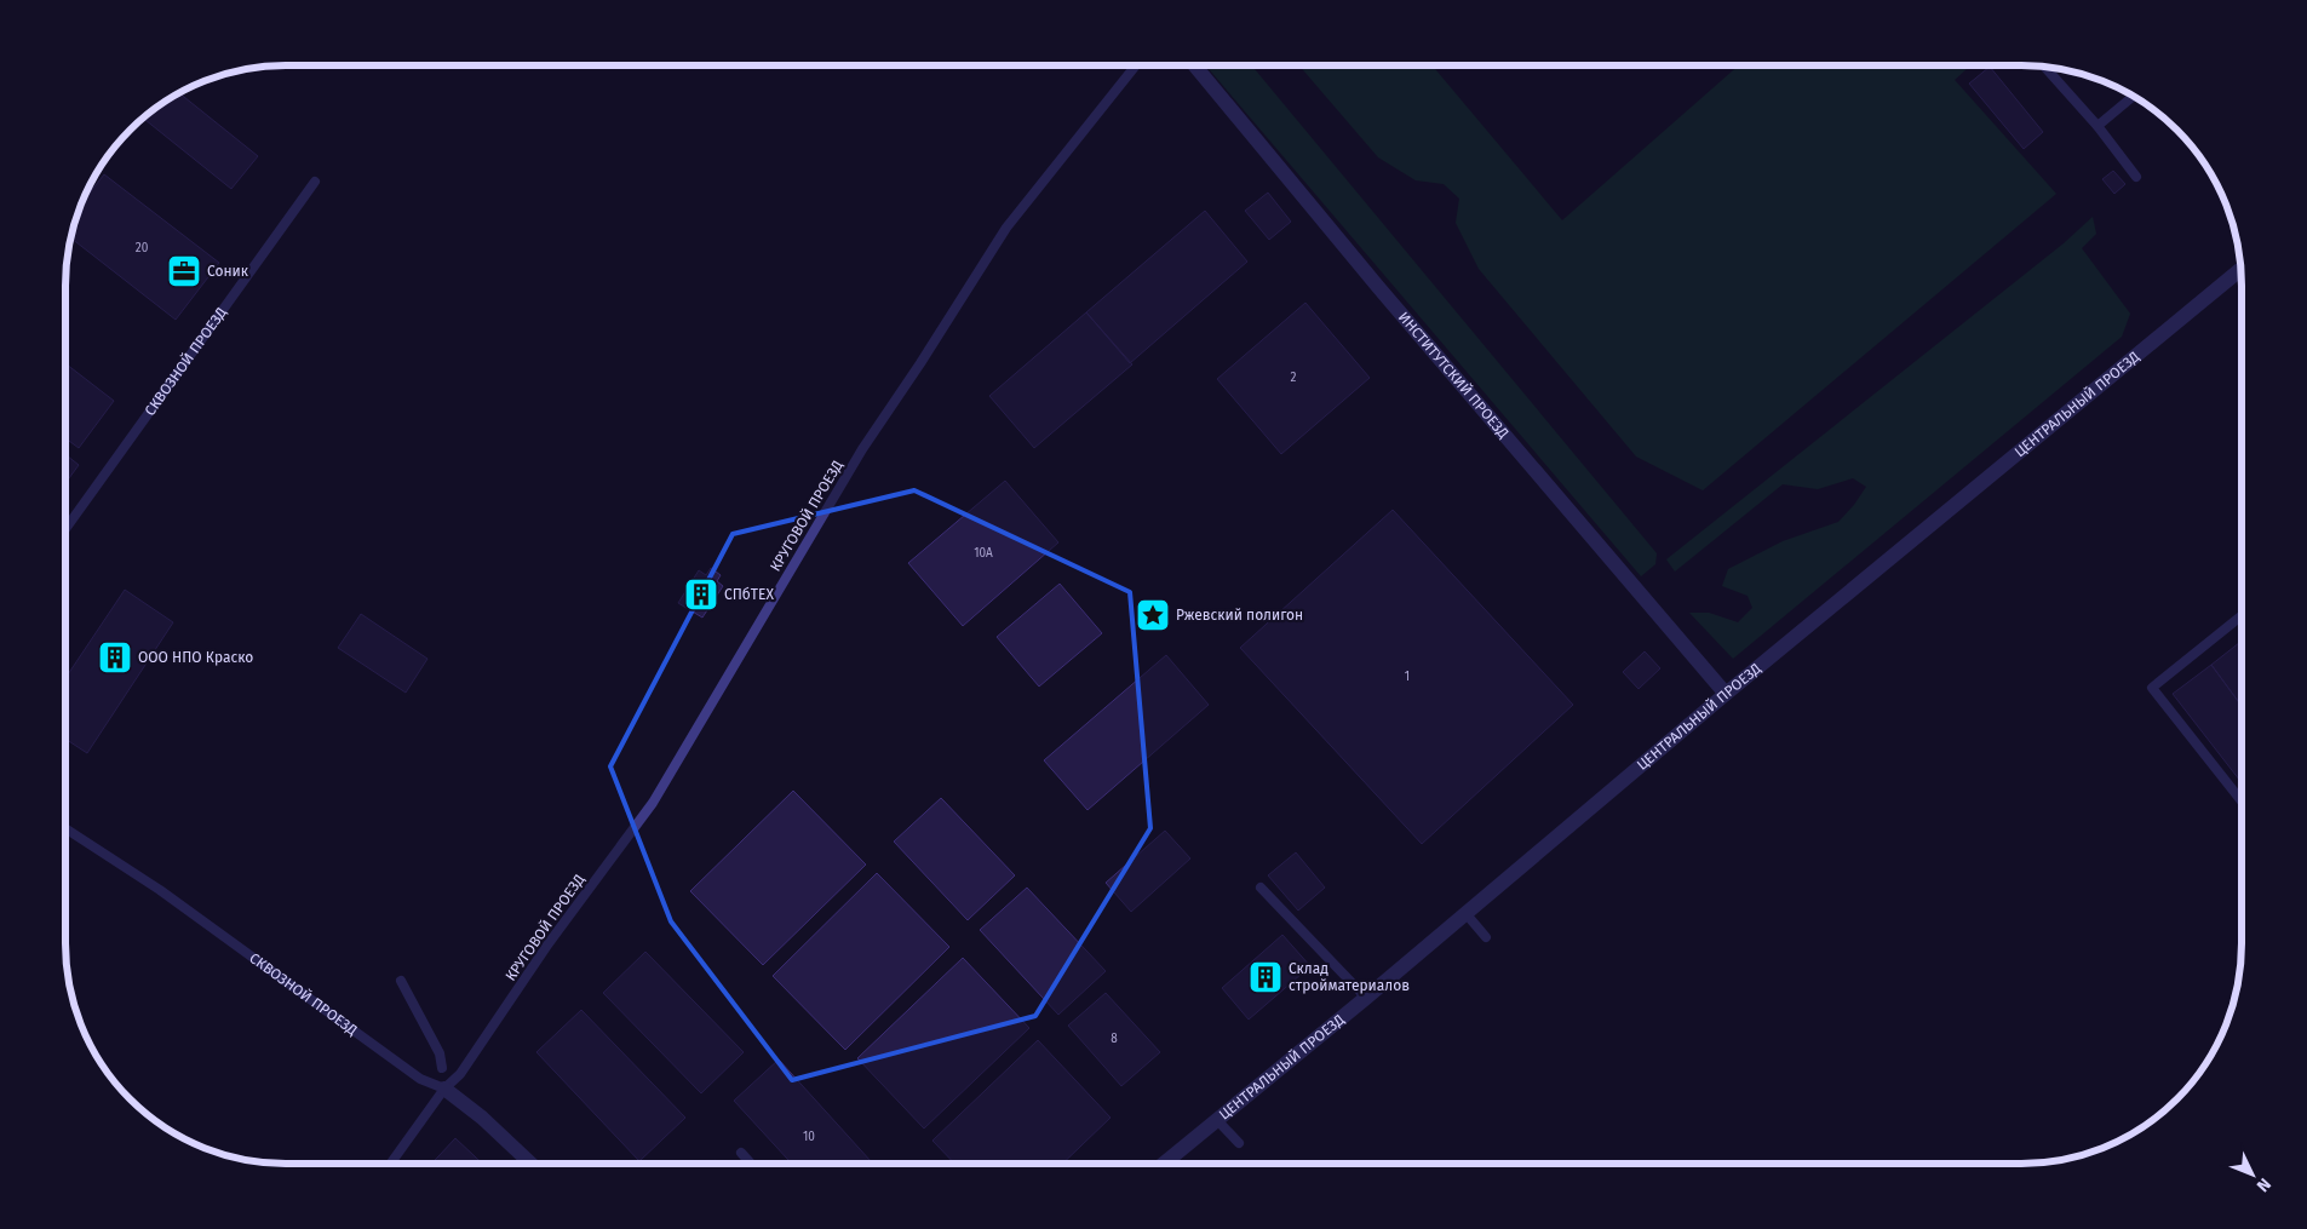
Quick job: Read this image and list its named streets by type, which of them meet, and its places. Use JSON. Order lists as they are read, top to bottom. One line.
{"streets":{"street":["СКВОЗНОЙ ПРОЕЗД","ИНСТИТУТСКИЙ ПРОЕЗД","ЦЕНТРАЛЬНЫЙ ПРОЕЗД"],"lane":["КРУГОВОЙ ПРОЕЗД"]},"crossings":[["СКВОЗНОЙ ПРОЕЗД","КРУГОВОЙ ПРОЕЗД"],["ИНСТИТУТСКИЙ ПРОЕЗД","ЦЕНТРАЛЬНЫЙ ПРОЕЗД"]],"places":{"office":["Соник"],"building":["СПбТЕХ","ООО НПО Краско","Склад стройматериалов"],"place":["Ржевский полигон"]},"house_numbers":["20","2","10А","1","8","10"],"north":"bottom right"}
